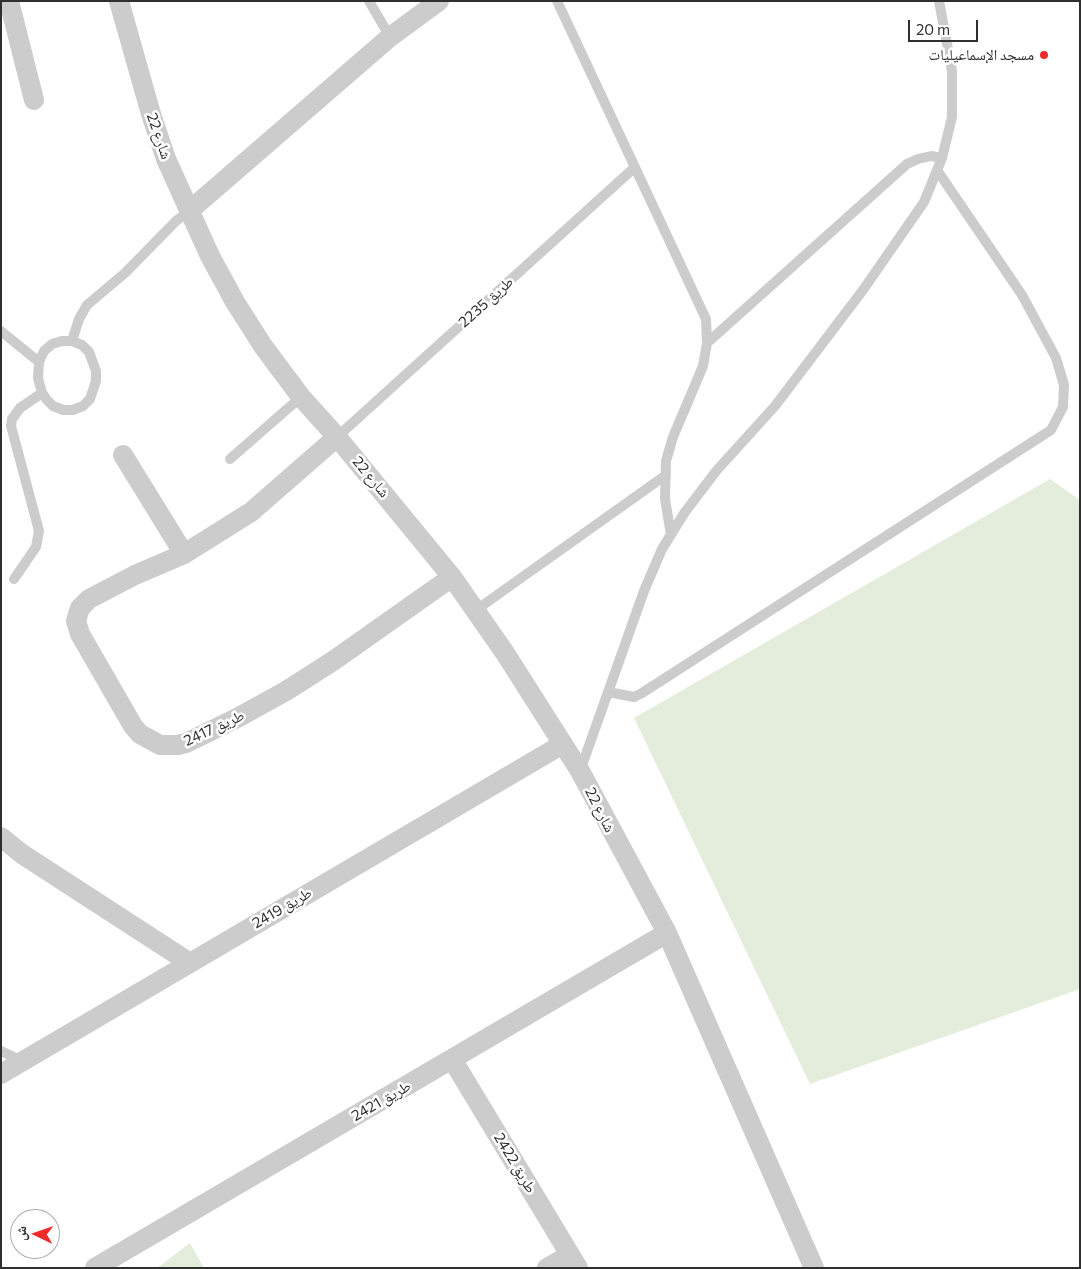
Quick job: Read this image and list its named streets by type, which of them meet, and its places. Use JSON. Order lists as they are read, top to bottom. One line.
{"streets":{"street":["شارع 22","طريق 2417","طريق 2419","طريق 2421","طريق 2422"],"lane":["طريق 2235"]},"crossings":[["شارع 22","طريق 2235"],["شارع 22","طريق 2417"],["شارع 22","طريق 2419"],["شارع 22","طريق 2421"],["طريق 2235","طريق 2417"],["طريق 2421","طريق 2422"]],"places":["مسجد الإسماعيليات"],"scale_bar":"20 m","north":"left"}
